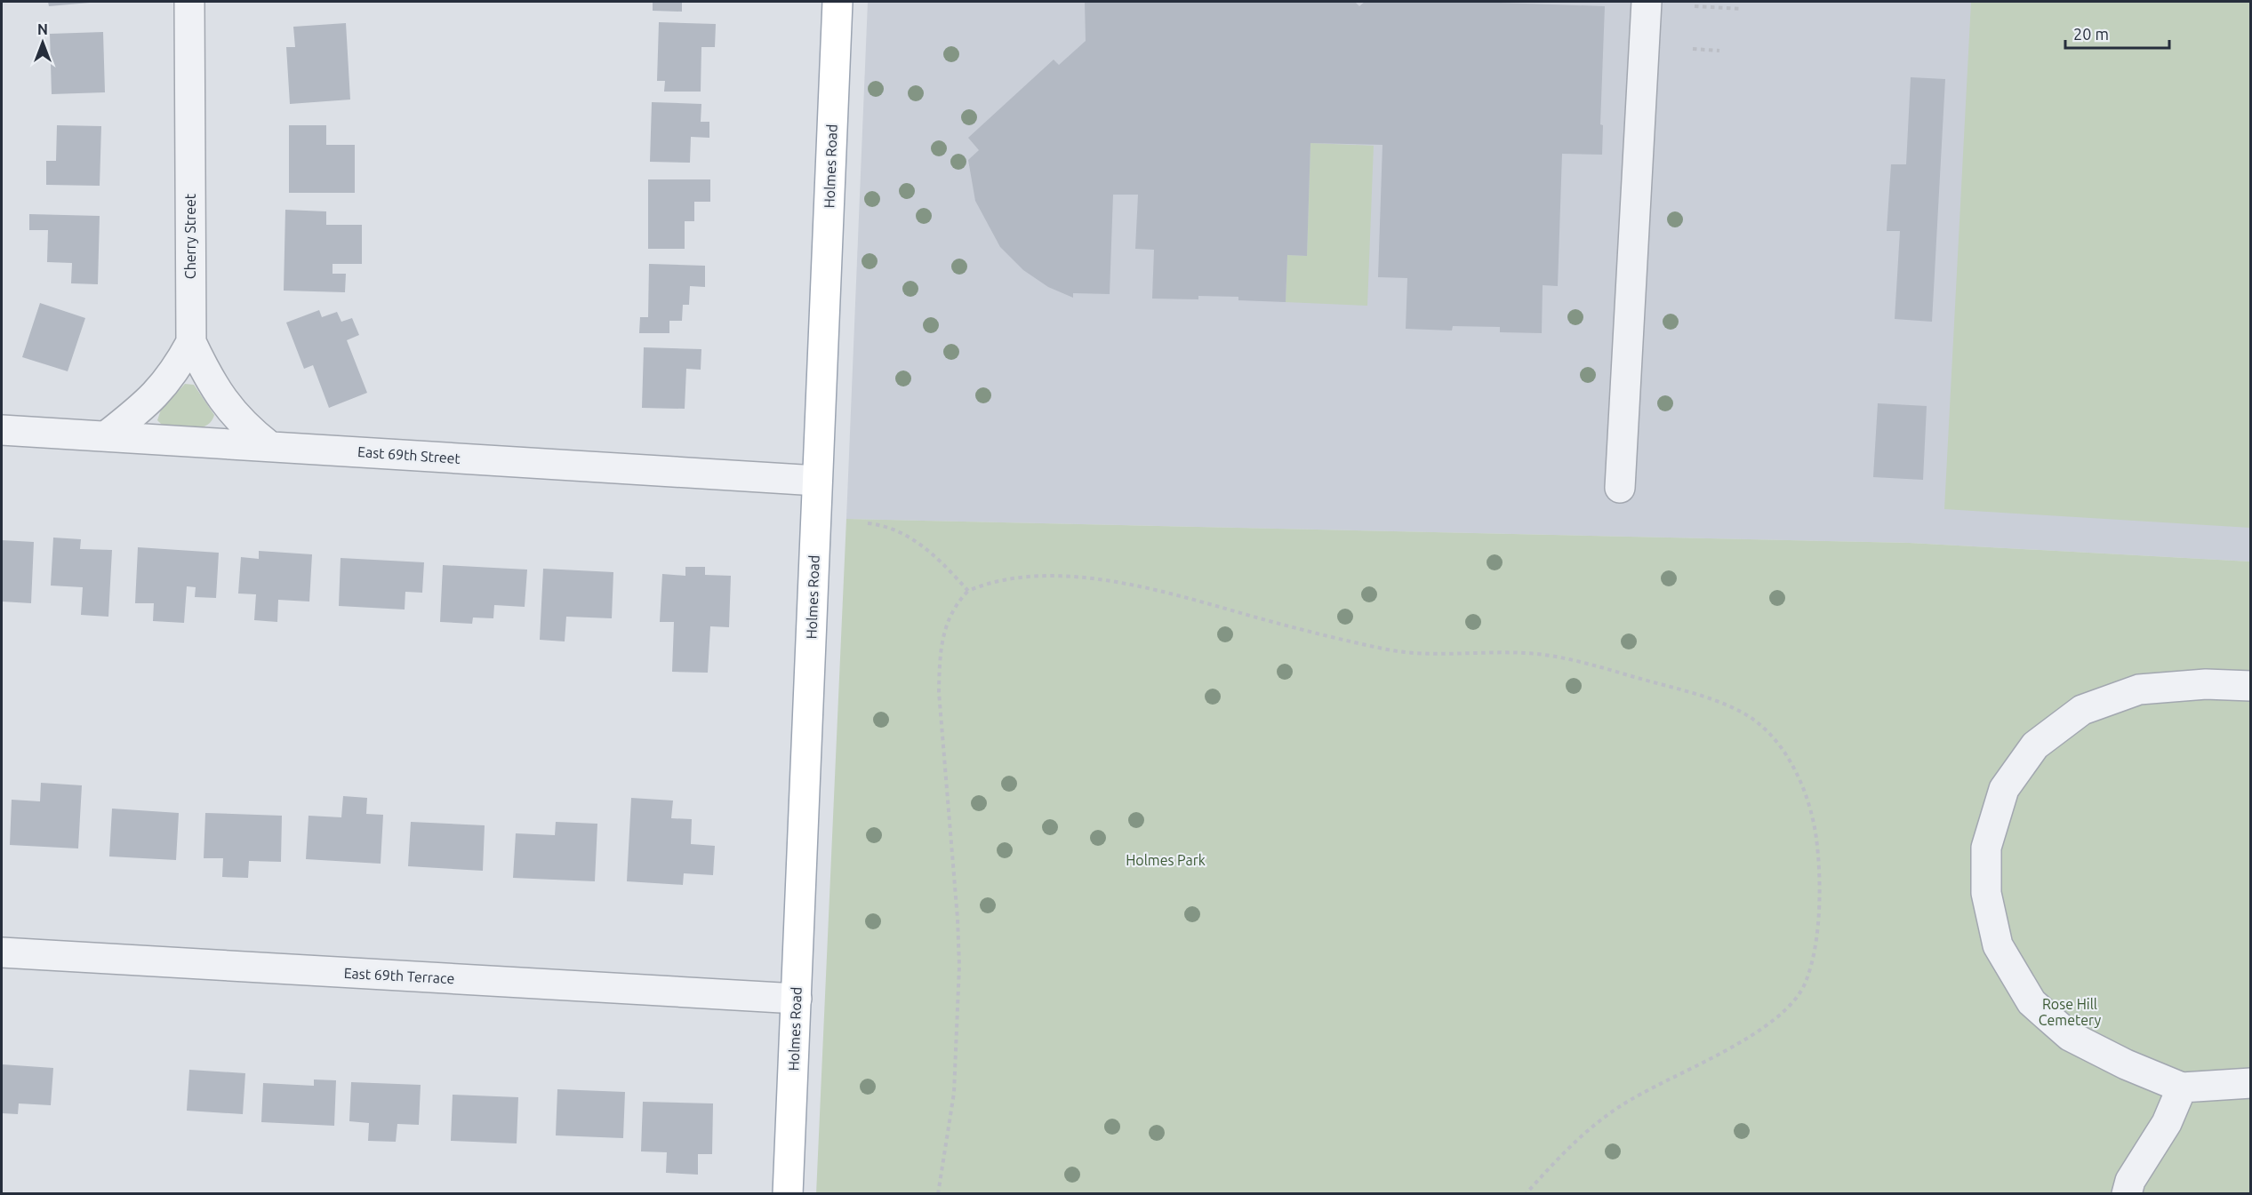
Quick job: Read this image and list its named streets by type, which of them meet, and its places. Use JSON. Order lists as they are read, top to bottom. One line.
{"streets":{"main road":["Holmes Road"],"street":["Cherry Street","East 69th Street","East 69th Terrace"]},"crossings":[["Holmes Road","East 69th Street"],["Holmes Road","East 69th Terrace"],["Cherry Street","East 69th Street"]],"parks":["Holmes Park","Rose Hill Cemetery"],"scale_bar":"20 m","north":"top"}
